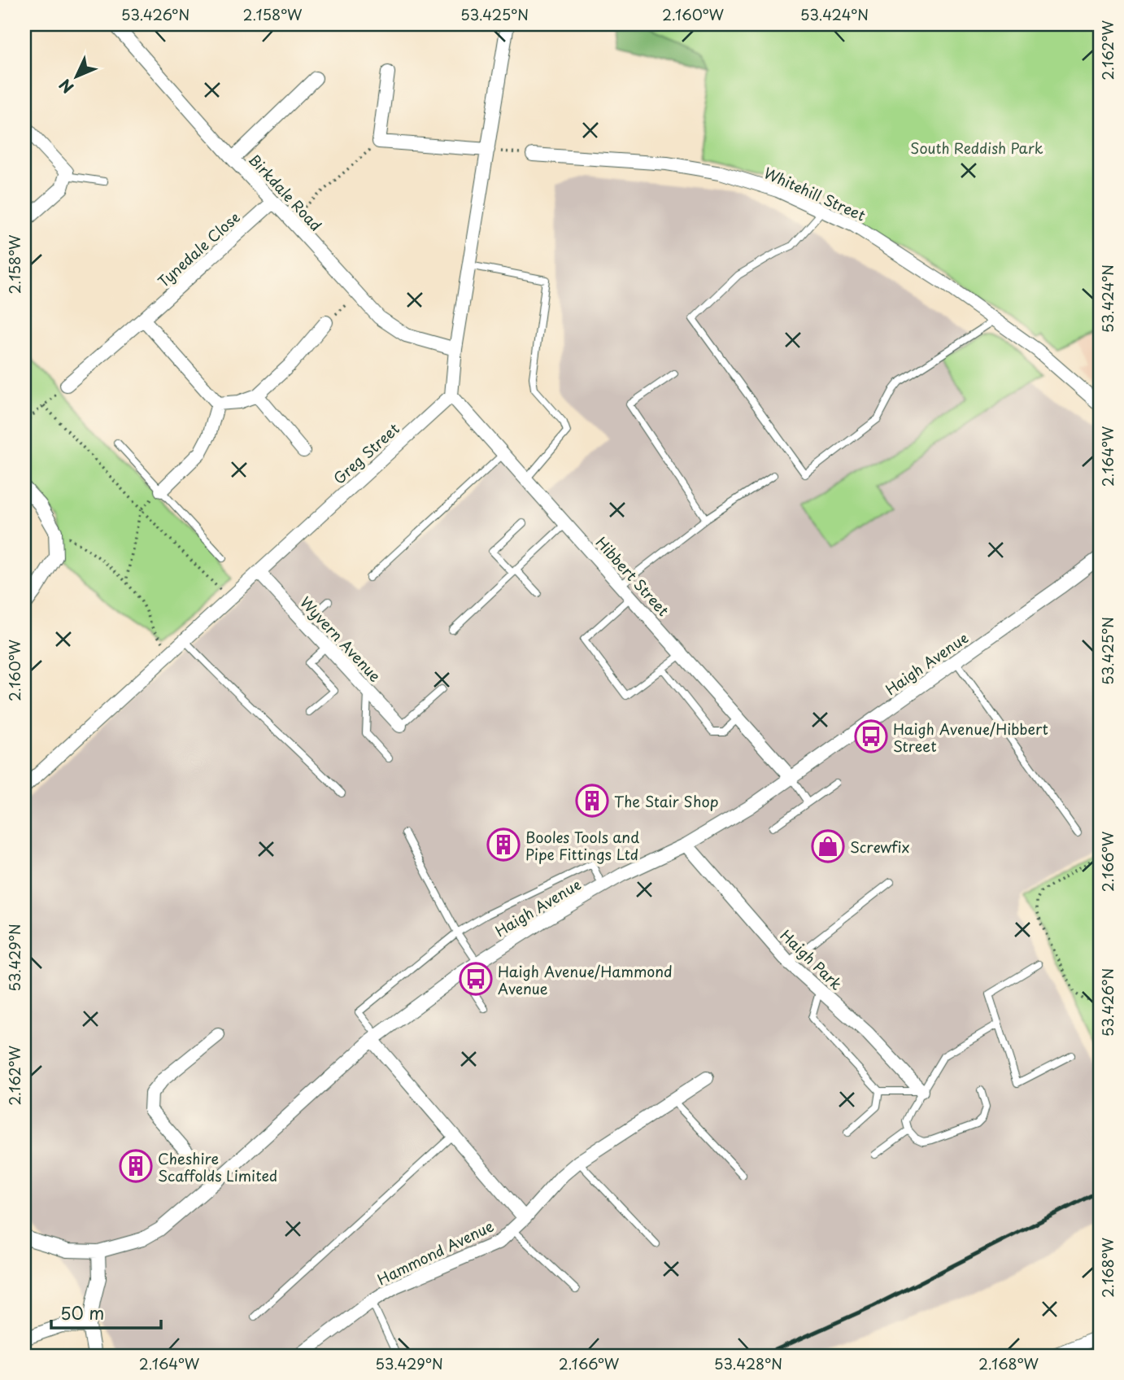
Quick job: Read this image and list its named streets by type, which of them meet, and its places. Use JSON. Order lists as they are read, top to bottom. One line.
{"streets":{"street":["Birkdale Road","Whitehill Street","Tynedale Close","Greg Street","Hibbert Street","Wyvern Avenue","Haigh Avenue","Haigh Park","Hammond Avenue"]},"crossings":[["Birkdale Road","Tynedale Close"],["Greg Street","Hibbert Street"],["Greg Street","Wyvern Avenue"],["Hibbert Street","Haigh Avenue"],["Haigh Avenue","Haigh Park"]],"parks":["South Reddish Park"],"places":{"bus stop":["Haigh Avenue/Hibbert Street","Haigh Avenue/Hammond Avenue"],"building":["The Stair Shop","Booles Tools and Pipe Fittings Ltd","Cheshire Scaffolds Limited"],"shop":["Screwfix"]},"scale_bar":"50 m","north":"bottom left","coordinates":["53.426°N","2.158°W","53.425°N","2.160°W","53.424°N","2.162°W","2.164°W","2.166°W","53.429°N","2.168°W","53.428°N"]}
